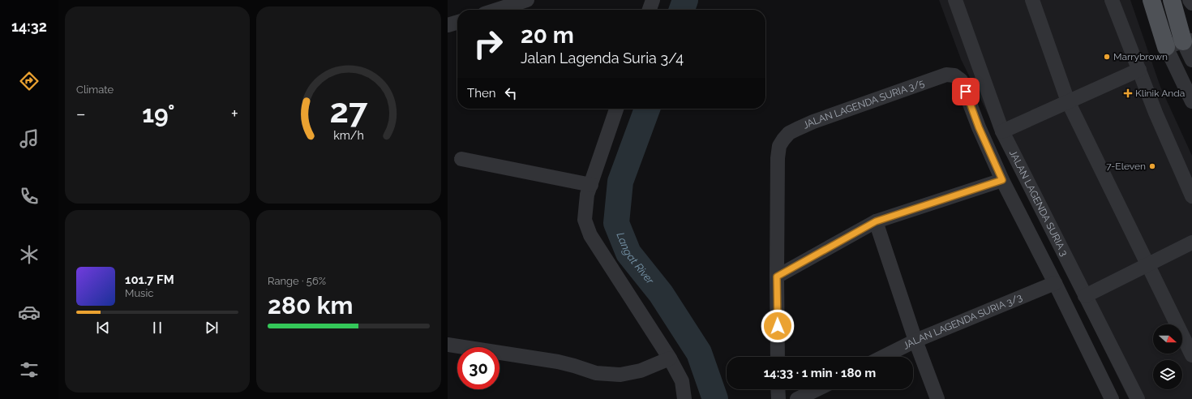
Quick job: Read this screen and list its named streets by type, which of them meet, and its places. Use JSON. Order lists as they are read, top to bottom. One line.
{"streets":{"street":["JALAN LAGENDA SURIA 3/5","JALAN LAGENDA SURIA 3","JALAN LAGENDA SURIA 3/3"]},"water":["Langat River"],"places":{"other":["Marrybrown","7-Eleven"],"health":["Klinik Anda"]},"north":"right","page":{"tabs":"14:32","tile":["Climate",["Range · 56%","280 km"]],"turn":["20 m","Jalan Lagenda Suria 3/4"],"then":"Then","heat":["−","19°","+"],"song":["101.7 FM","Music"],"limit":"30","trip":"14:33 · 1 min · 180 m","gauge":["27","km/h"]}}
